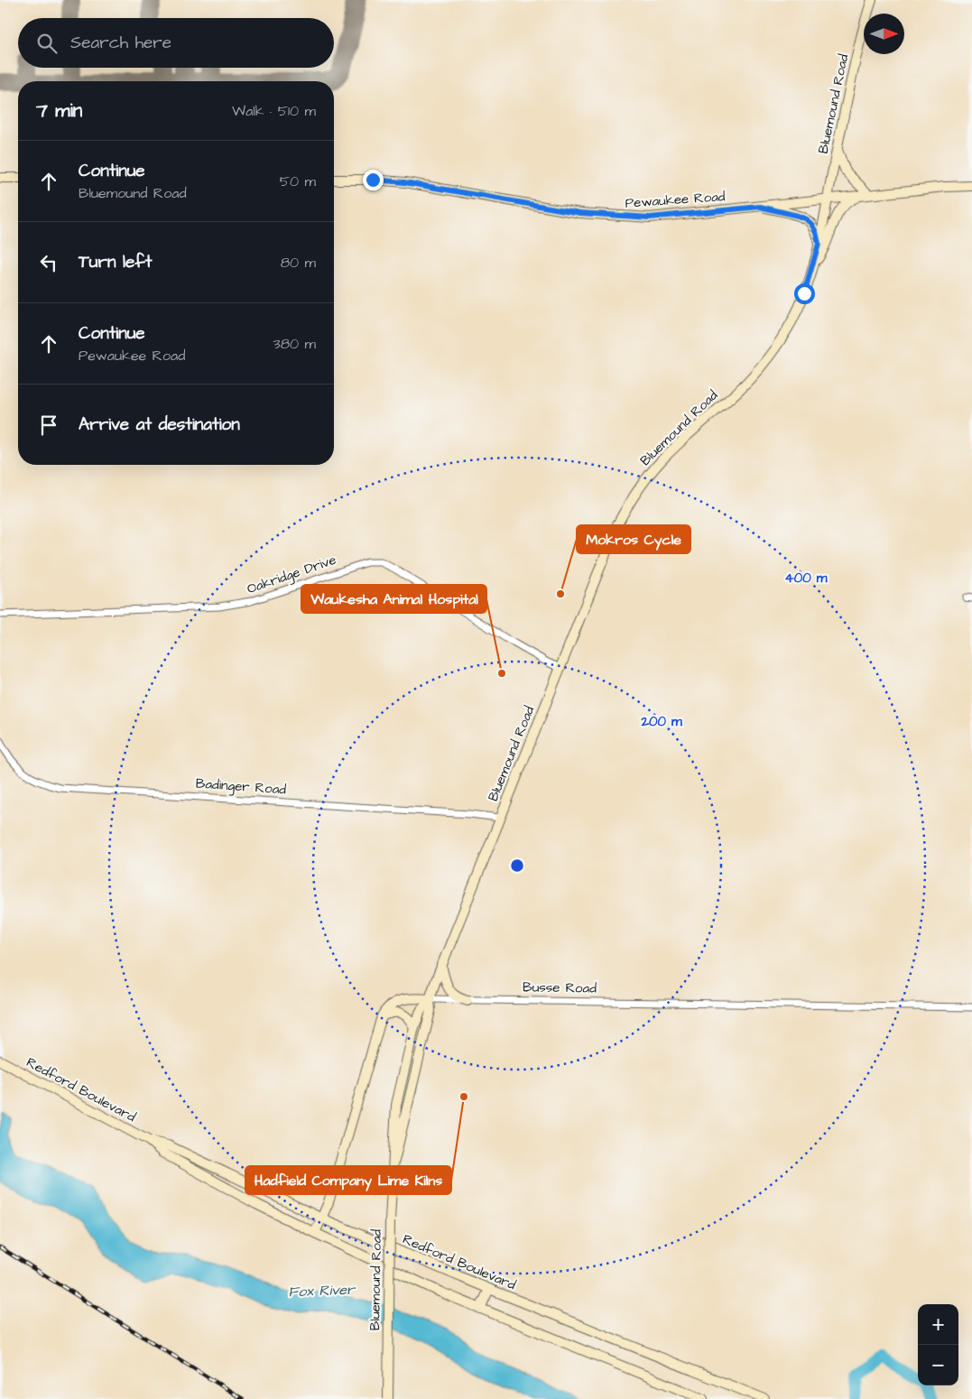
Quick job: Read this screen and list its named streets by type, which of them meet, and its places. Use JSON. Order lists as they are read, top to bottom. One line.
{"streets":{"main road":["Bluemound Road","Pewaukee Road","Busse Road","Redford Boulevard"],"street":["Oakridge Drive","Badinger Road"]},"crossings":[["Bluemound Road","Pewaukee Road"],["Bluemound Road","Oakridge Drive"],["Bluemound Road","Badinger Road"],["Bluemound Road","Busse Road"]],"water":["Fox River"],"places":["Mokros Cycle","Waukesha Animal Hospital","Hadfield Company Lime Kilns"],"north":"right","page":{"search":"Search here","heading":["7 min","Walk · 510 m"],"list":[["Continue","Bluemound Road","50 m"],["Turn left","80 m"],["Continue","Pewaukee Road","380 m"],"Arrive at destination"],"map_buttons":["+","−"]},"rings":["400 m","200 m"]}
